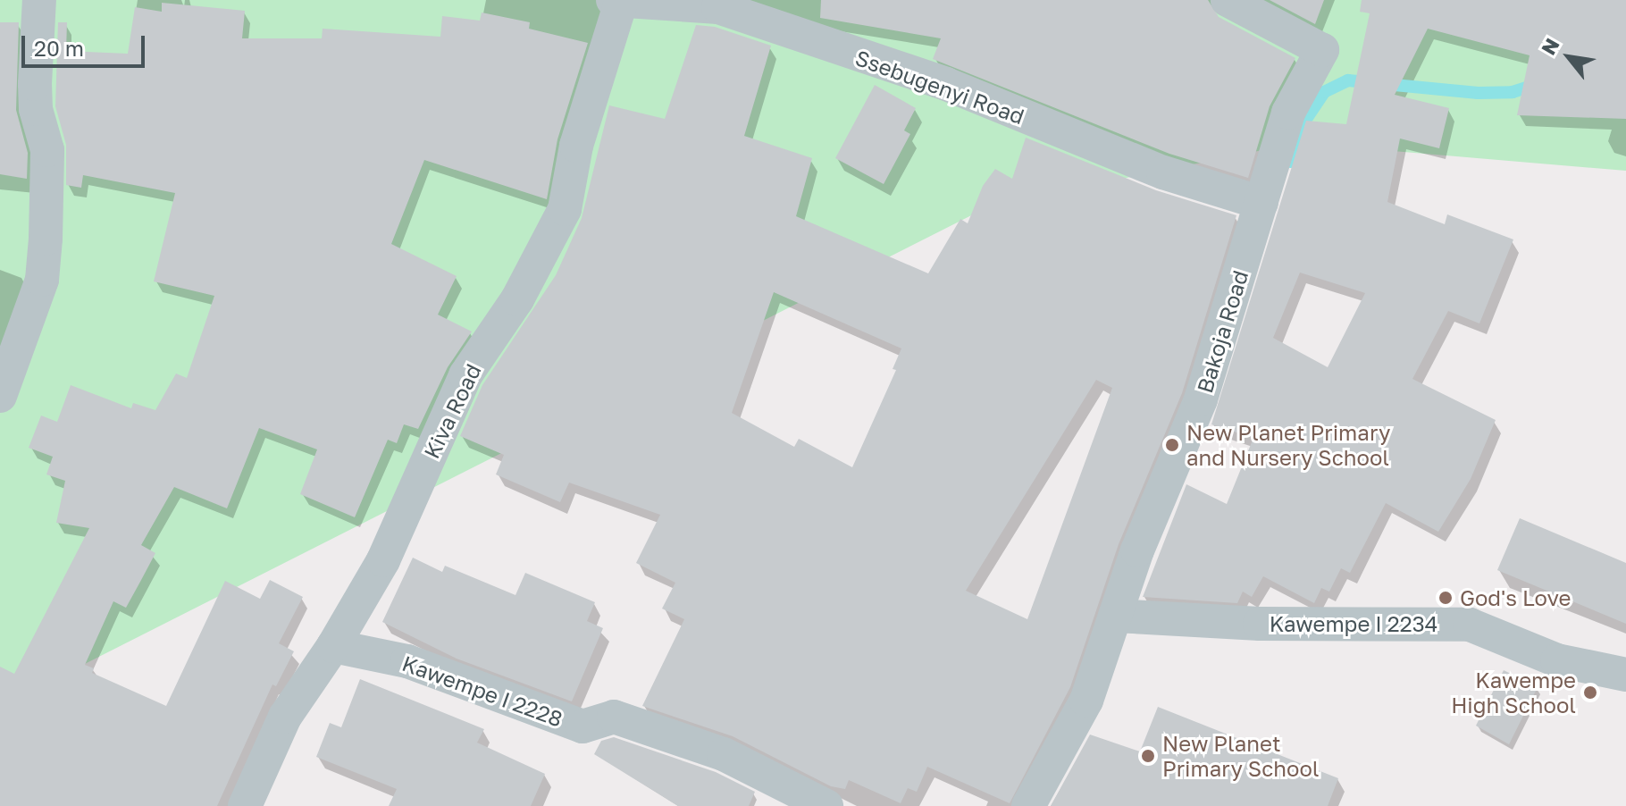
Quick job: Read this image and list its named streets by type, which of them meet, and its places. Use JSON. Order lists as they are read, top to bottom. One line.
{"streets":{"street":["Ssebugenyi Road","Bakoja Road","Kiva Road","Kawempe I 2234","Kawempe I 2228"]},"crossings":[["Ssebugenyi Road","Bakoja Road"],["Ssebugenyi Road","Kiva Road"],["Bakoja Road","Kawempe I 2234"],["Kiva Road","Kawempe I 2228"]],"places":["New Planet Primary and Nursery School","God's Love","Kawempe High School","New Planet Primary School"],"scale_bar":"20 m","north":"top left"}
